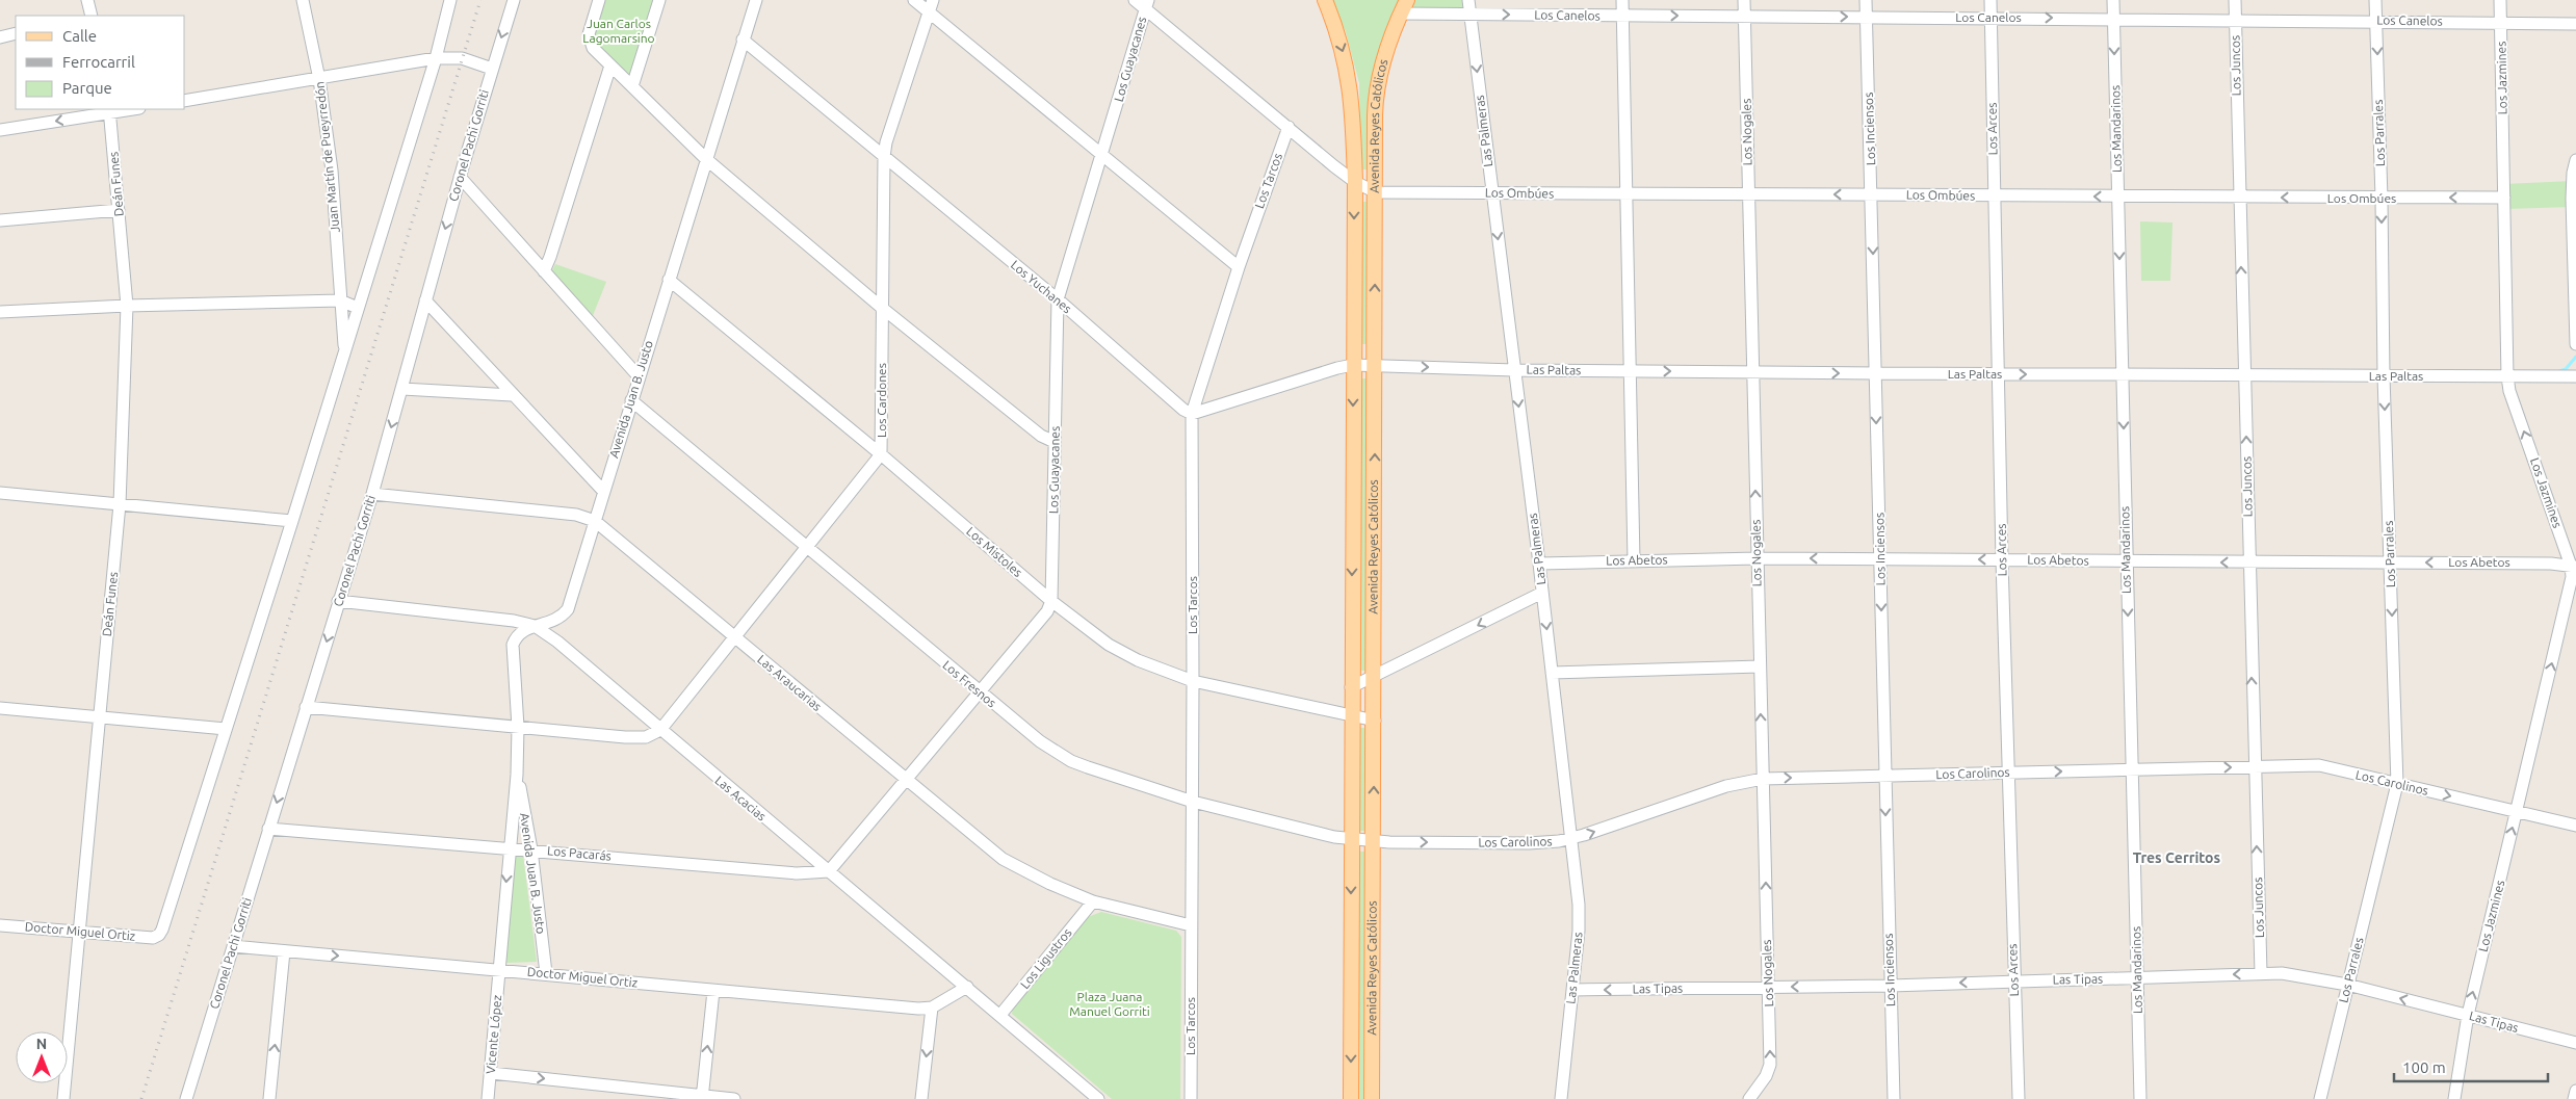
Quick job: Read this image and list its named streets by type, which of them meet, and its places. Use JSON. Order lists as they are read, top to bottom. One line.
{"streets":{"main road":["Avenida Reyes Católicos"],"street":["Los Canelos","Los Guayacanes","Los Juncos","Los Jazmines","Los Inciensos","Los Arces","Los Mandarinos","Las Palmeras","Los Nogales","Los Parrales","Coronel Pachi Gorriti","Juan Martín de Pueyrredón","Los Tarcos","Deán Funes","Los Ombúes","Los Yuchanes","Las Paltas","Avenida Juan B. Justo","Los Cardones","Los Mistoles","Los Abetos","Las Araucarias","Los Fresnos","Los Carolinos","Las Acacias","Los Pacarás","Doctor Miguel Ortiz","Los Ligustros","Las Tipas","Vicente López"]},"crossings":[["Los Canelos","Los Juncos"],["Los Canelos","Los Jazmines"],["Los Canelos","Avenida Reyes Católicos"],["Los Canelos","Los Inciensos"],["Los Canelos","Los Arces"],["Los Canelos","Los Mandarinos"],["Los Canelos","Las Palmeras"],["Los Canelos","Los Nogales"],["Los Canelos","Los Parrales"],["Los Guayacanes","Los Yuchanes"],["Los Guayacanes","Los Mistoles"],["Los Juncos","Los Ombúes"],["Los Juncos","Las Paltas"],["Los Juncos","Los Abetos"],["Los Juncos","Los Carolinos"],["Los Juncos","Las Tipas"],["Los Jazmines","Los Ombúes"],["Los Jazmines","Las Paltas"],["Los Jazmines","Los Abetos"],["Los Jazmines","Los Carolinos"],["Los Jazmines","Las Tipas"],["Avenida Reyes Católicos","Los Ombúes"],["Avenida Reyes Católicos","Las Paltas"],["Avenida Reyes Católicos","Los Mistoles"],["Avenida Reyes Católicos","Los Fresnos"],["Avenida Reyes Católicos","Los Carolinos"],["Los Inciensos","Los Ombúes"],["Los Inciensos","Las Paltas"],["Los Inciensos","Los Abetos"],["Los Inciensos","Los Carolinos"],["Los Inciensos","Las Tipas"],["Los Arces","Los Ombúes"],["Los Arces","Las Paltas"],["Los Arces","Los Abetos"],["Los Arces","Los Carolinos"],["Los Arces","Las Tipas"],["Los Mandarinos","Los Ombúes"],["Los Mandarinos","Las Paltas"],["Los Mandarinos","Los Abetos"],["Los Mandarinos","Los Carolinos"],["Los Mandarinos","Las Tipas"],["Las Palmeras","Los Ombúes"],["Las Palmeras","Las Paltas"],["Las Palmeras","Los Abetos"],["Las Palmeras","Los Carolinos"],["Las Palmeras","Las Tipas"],["Los Nogales","Los Ombúes"],["Los Nogales","Las Paltas"],["Los Nogales","Los Abetos"],["Los Nogales","Los Carolinos"],["Los Nogales","Las Tipas"],["Los Parrales","Los Ombúes"],["Los Parrales","Las Paltas"],["Los Parrales","Los Abetos"],["Los Parrales","Los Carolinos"],["Los Parrales","Las Tipas"],["Coronel Pachi Gorriti","Las Araucarias"],["Coronel Pachi Gorriti","Las Acacias"],["Coronel Pachi Gorriti","Los Pacarás"],["Coronel Pachi Gorriti","Doctor Miguel Ortiz"],["Los Tarcos","Los Yuchanes"],["Los Tarcos","Los Mistoles"],["Los Tarcos","Las Araucarias"],["Los Tarcos","Los Fresnos"],["Deán Funes","Doctor Miguel Ortiz"],["Los Yuchanes","Avenida Juan B. Justo"],["Los Yuchanes","Los Cardones"],["Avenida Juan B. Justo","Los Mistoles"],["Avenida Juan B. Justo","Las Araucarias"],["Avenida Juan B. Justo","Los Fresnos"],["Avenida Juan B. Justo","Las Acacias"],["Avenida Juan B. Justo","Los Pacarás"],["Avenida Juan B. Justo","Doctor Miguel Ortiz"],["Avenida Juan B. Justo","Vicente López"],["Los Cardones","Los Mistoles"],["Los Cardones","Las Araucarias"],["Los Cardones","Los Fresnos"],["Los Cardones","Las Acacias"],["Las Araucarias","Los Ligustros"],["Los Fresnos","Los Carolinos"],["Las Acacias","Los Pacarás"],["Las Acacias","Los Ligustros"],["Doctor Miguel Ortiz","Vicente López"]],"one_way":["Los Canelos","Los Juncos","Los Jazmines","Los Inciensos","Los Mandarinos","Las Palmeras","Los Nogales","Los Parrales","Los Ombúes","Las Paltas","Los Abetos","Los Carolinos","Las Tipas"],"districts":["Tres Cerritos"],"parks":["Juan Carlos Lagomarsino","Plaza Juana Manuel Gorriti"],"legend":["Calle","Ferrocarril","Parque"],"scale_bar":"100 m","north":"top"}
